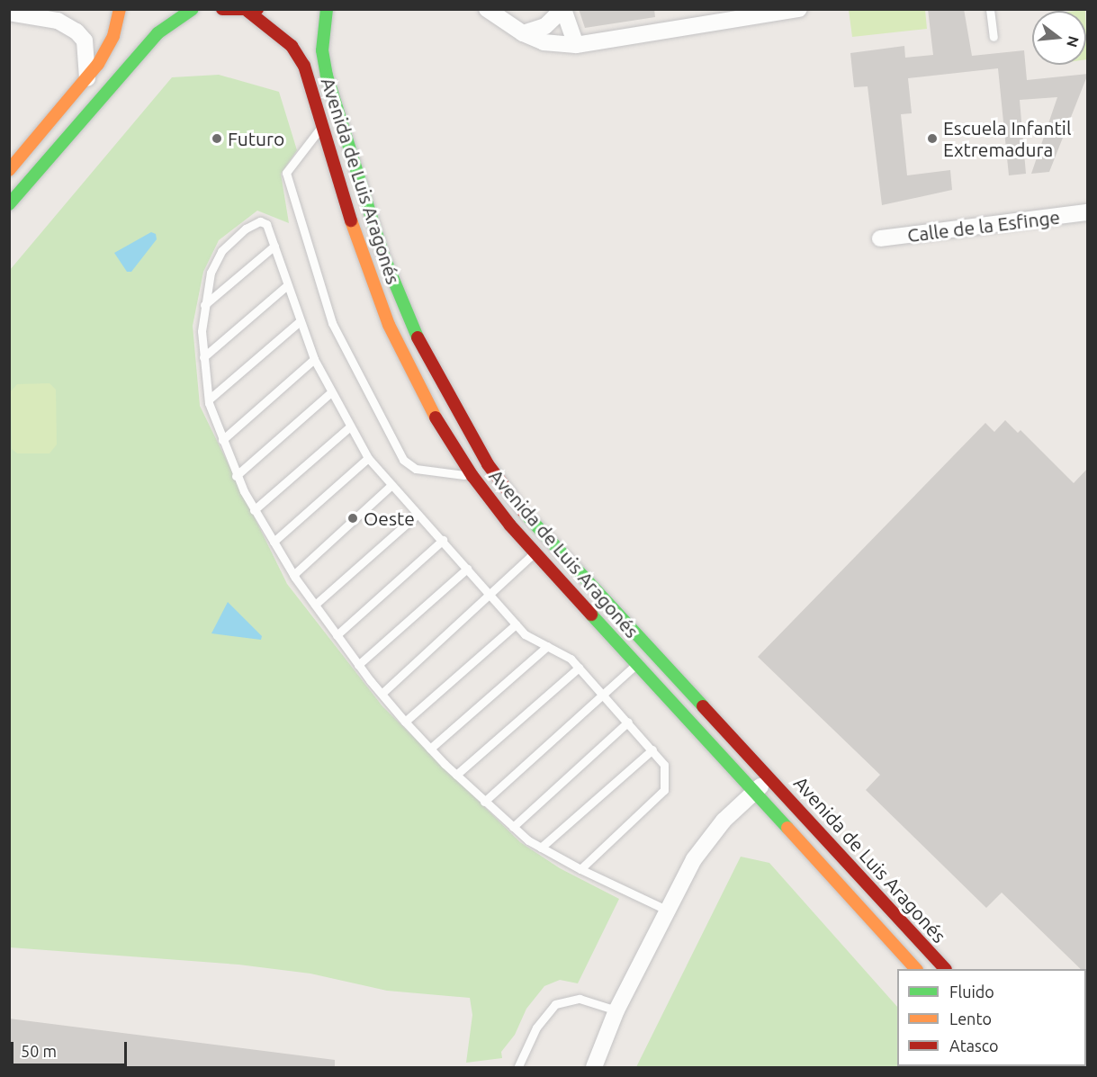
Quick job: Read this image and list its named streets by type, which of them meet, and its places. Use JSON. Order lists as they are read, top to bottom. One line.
{"streets":{"main road":["Avenida de Luis Aragonés"],"street":["Calle de la Esfinge"]},"places":["Futuro","Escuela Infantil Extremadura","Oeste"],"legend":["Fluido","Lento","Atasco"],"scale_bar":"50 m","north":"right"}
